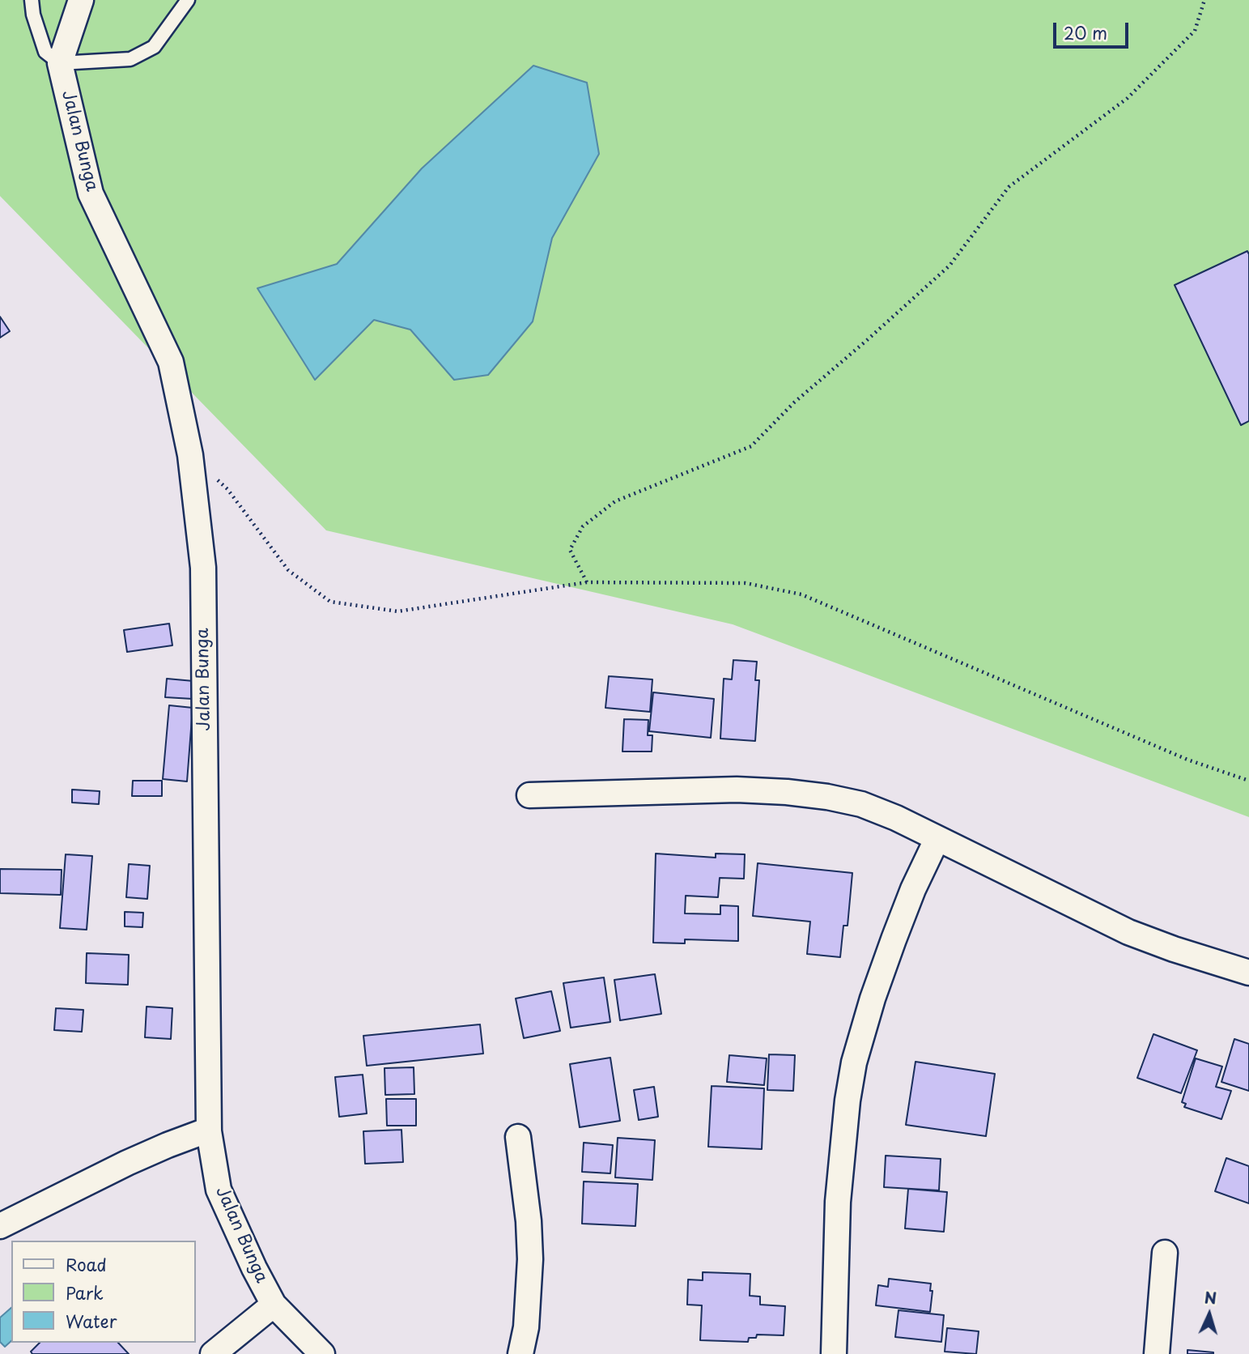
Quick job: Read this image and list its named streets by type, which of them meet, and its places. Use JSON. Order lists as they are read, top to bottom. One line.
{"streets":{"street":["Jalan Bunga"]},"legend":["Road","Park","Water"],"scale_bar":"20 m","north":"top"}
